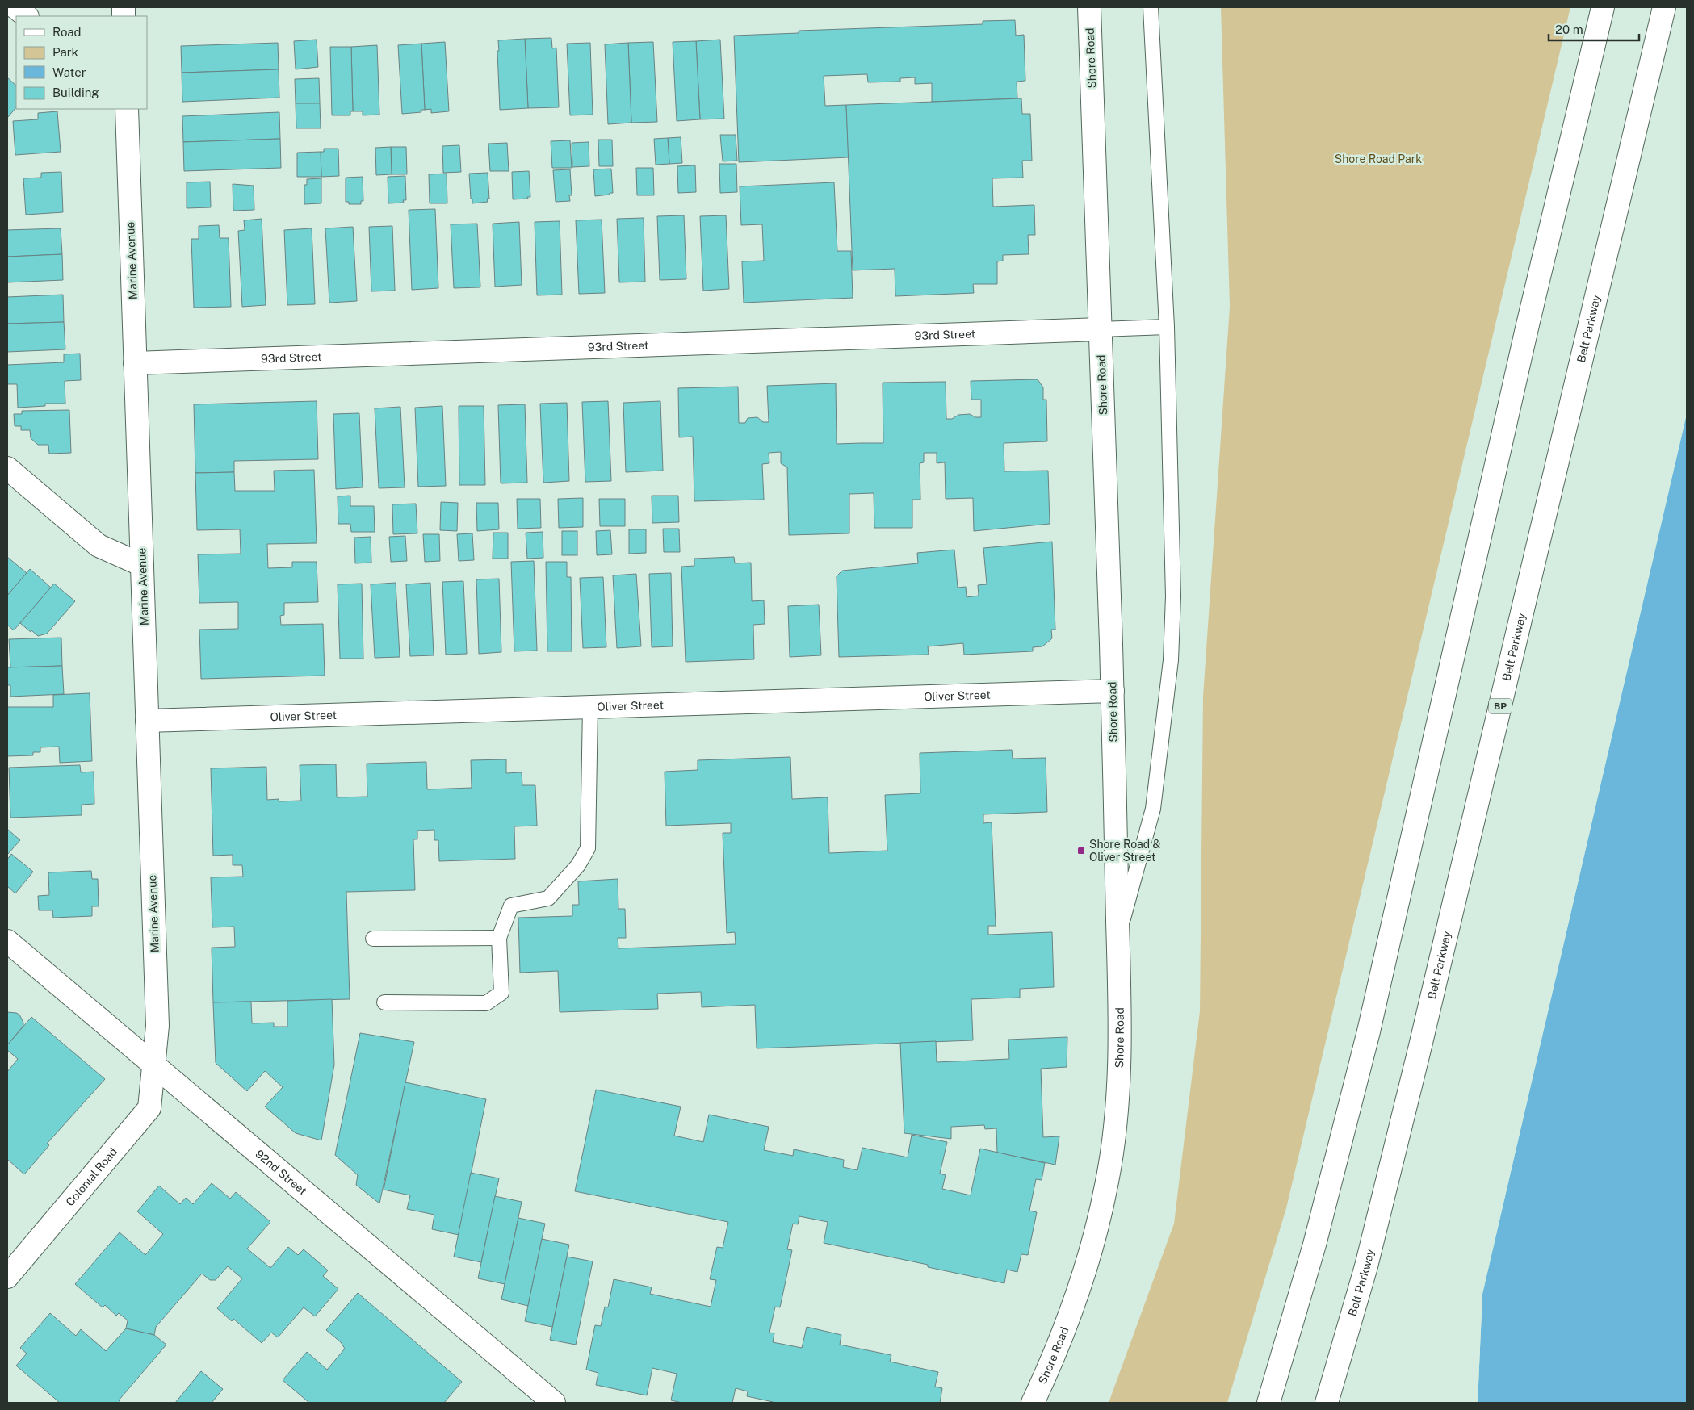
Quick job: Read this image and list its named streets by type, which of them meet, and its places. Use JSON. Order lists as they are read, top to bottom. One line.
{"streets":{"main road":["Shore Road","Marine Avenue","Belt Parkway","93rd Street","Oliver Street","BP","92nd Street","Colonial Road"]},"crossings":[["Shore Road","93rd Street"],["Shore Road","Oliver Street"],["Marine Avenue","93rd Street"],["Marine Avenue","Oliver Street"],["Marine Avenue","92nd Street"],["Marine Avenue","Colonial Road"],["92nd Street","Colonial Road"]],"parks":["Shore Road Park"],"places":{"transit":["Shore Road & Oliver Street"]},"legend":["Road","Park","Water","Building"],"scale_bar":"20 m"}
